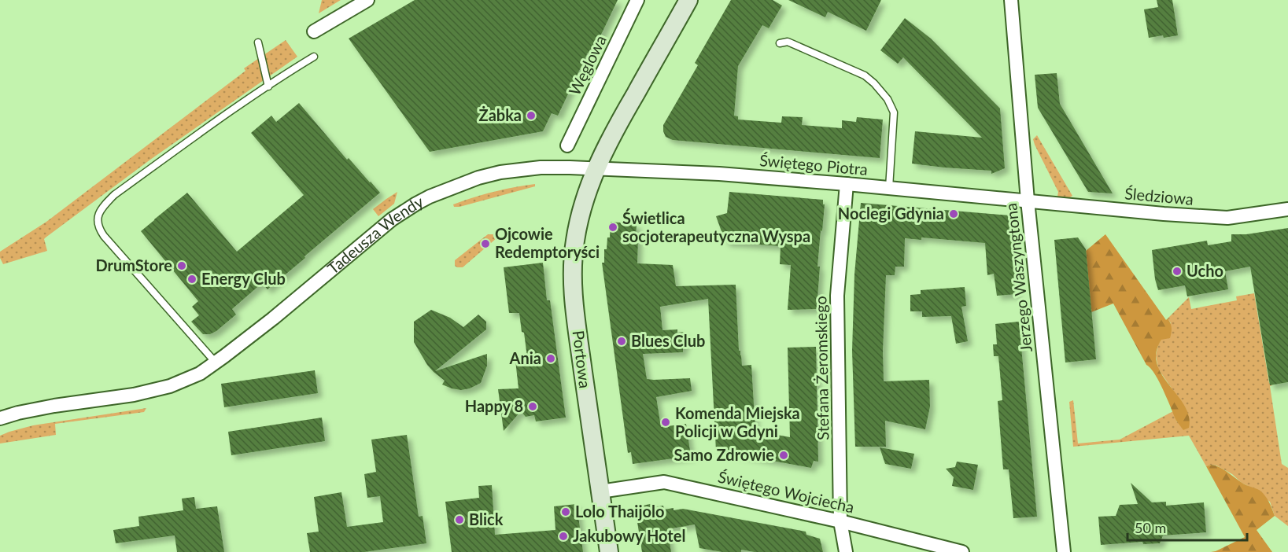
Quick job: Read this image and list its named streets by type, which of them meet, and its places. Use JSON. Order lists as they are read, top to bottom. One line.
{"streets":{"street":["Węglowa","Świętego Piotra","Śledziowa","Tadeusza Wendy","Jerzego Waszyngtona","Portowa","Stefana Żeromskiego","Świętego Wojciecha"]},"crossings":[["Świętego Piotra","Śledziowa"],["Świętego Piotra","Tadeusza Wendy"],["Świętego Piotra","Jerzego Waszyngtona"],["Świętego Piotra","Portowa"],["Świętego Piotra","Stefana Żeromskiego"],["Śledziowa","Jerzego Waszyngtona"],["Tadeusza Wendy","Portowa"],["Portowa","Świętego Wojciecha"],["Stefana Żeromskiego","Świętego Wojciecha"]],"places":["Żabka","Noclegi Gdynia","Świetlica socjoterapeutyczna Wyspa","Ojcowie Redemptoryści","DrumStore","Ucho","Energy Club","Blues Club","Ania","Happy 8","Komenda Miejska Policji w Gdyni","Samo Zdrowie","Lolo Thaijolo","Blick","Jakubowy Hotel"],"scale_bar":"50 m"}
